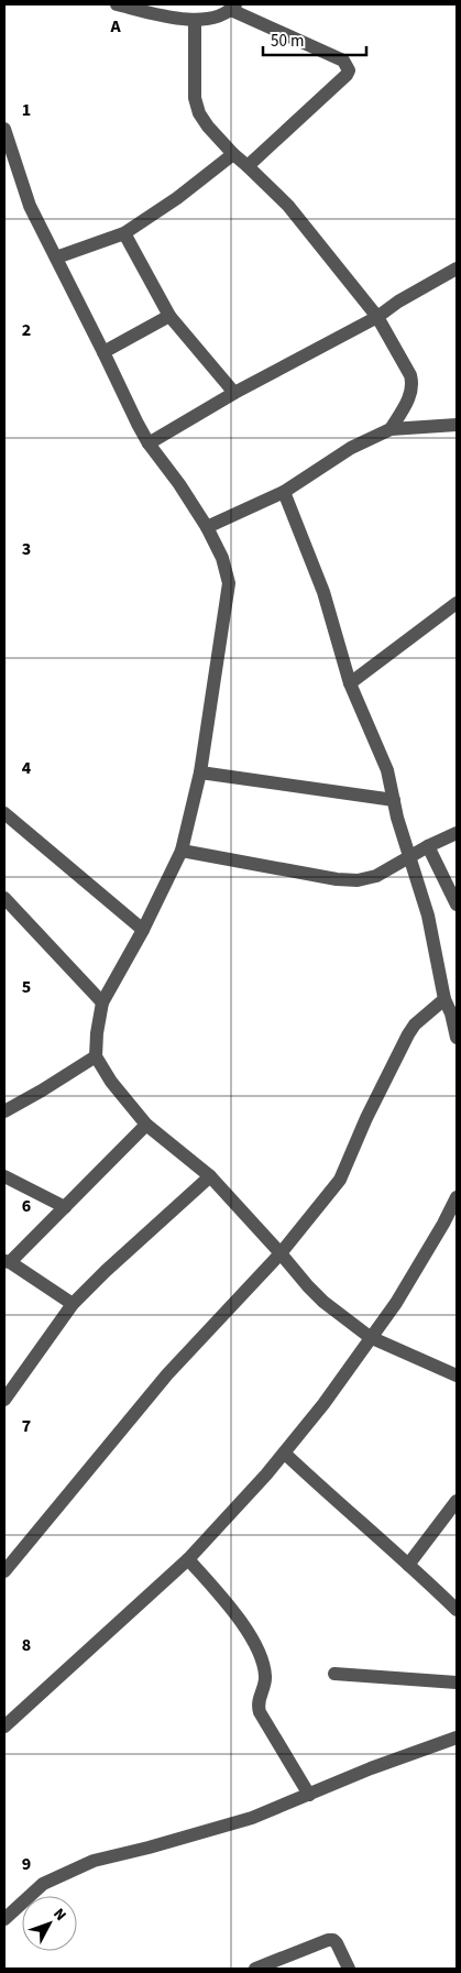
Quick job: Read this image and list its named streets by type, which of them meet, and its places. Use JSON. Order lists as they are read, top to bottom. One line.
{"scale_bar":"50 m","north":"top right","grid":{"columns":["A"],"rows":["1","2","3","4","5","6","7","8","9"]}}
